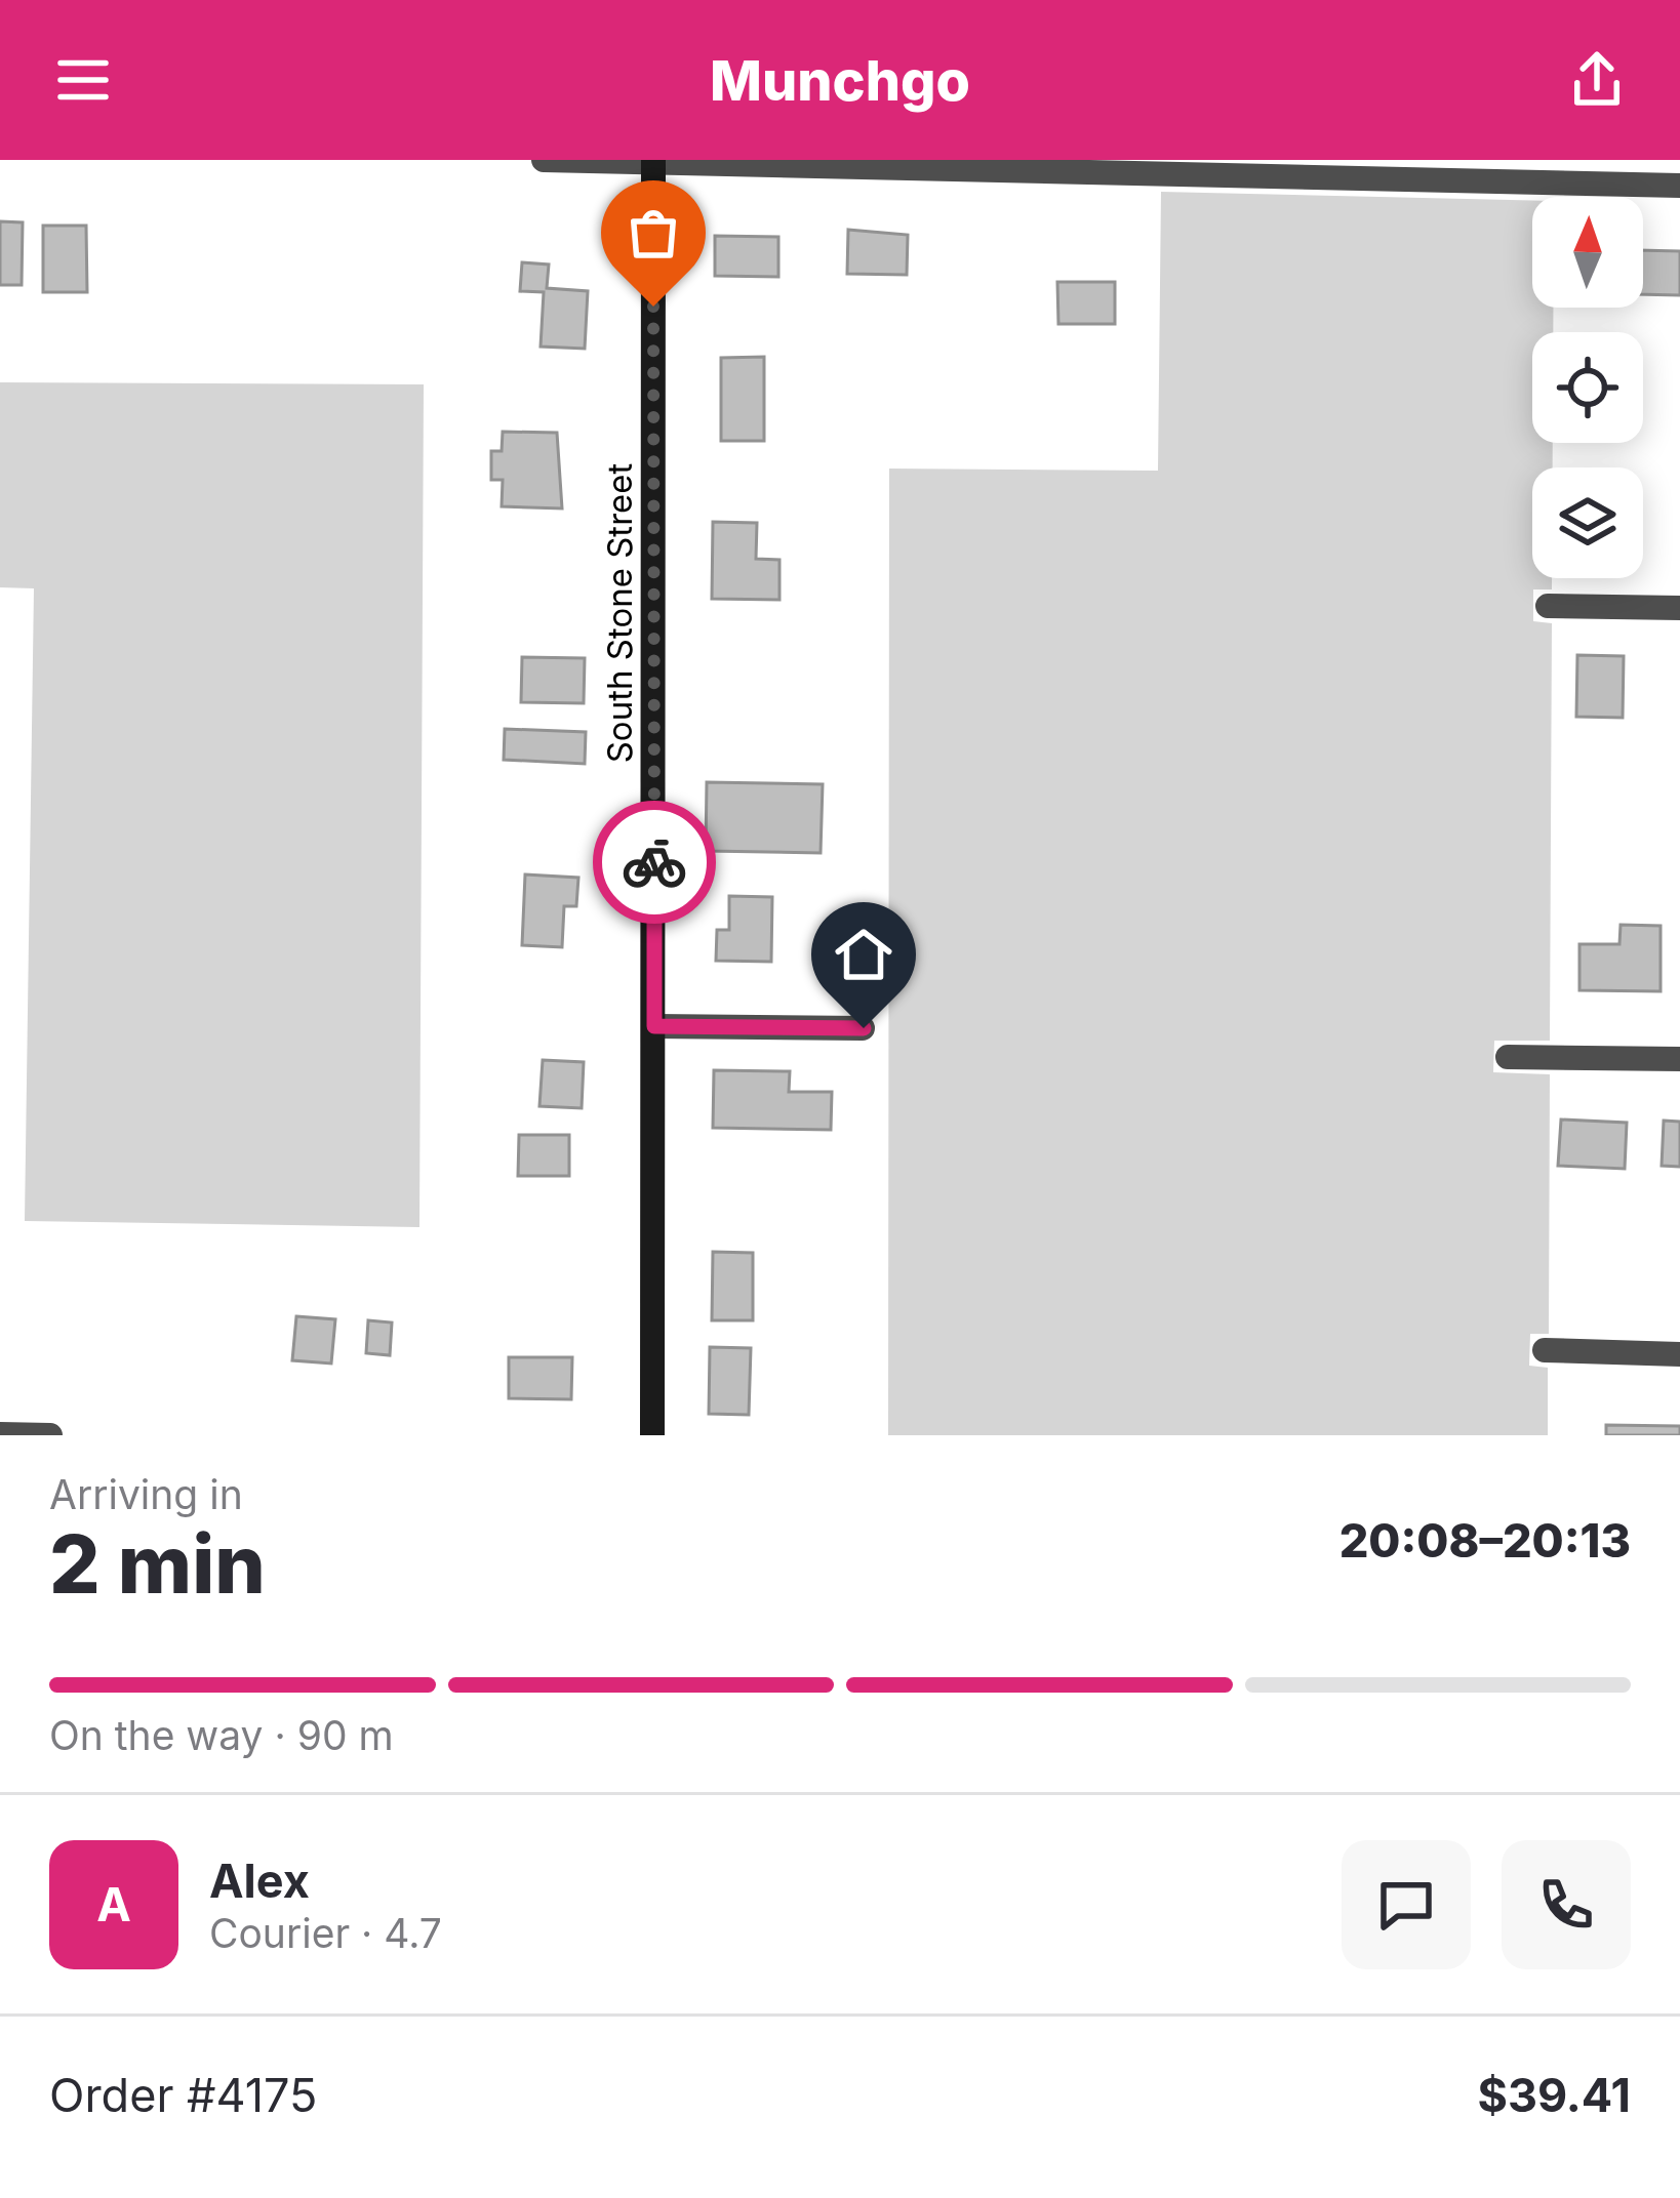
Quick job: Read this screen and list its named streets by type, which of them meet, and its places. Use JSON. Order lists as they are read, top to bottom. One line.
{"streets":{"street":["South Stone Street"]},"north":"top","page":{"header":"Munchgo","heading":["2 min","Arriving in","20:08–20:13"],"panel":["Alex","Courier · 4.7","Order #4175","$39.41"],"bar":"On the way · 90 m","round":"A"}}
